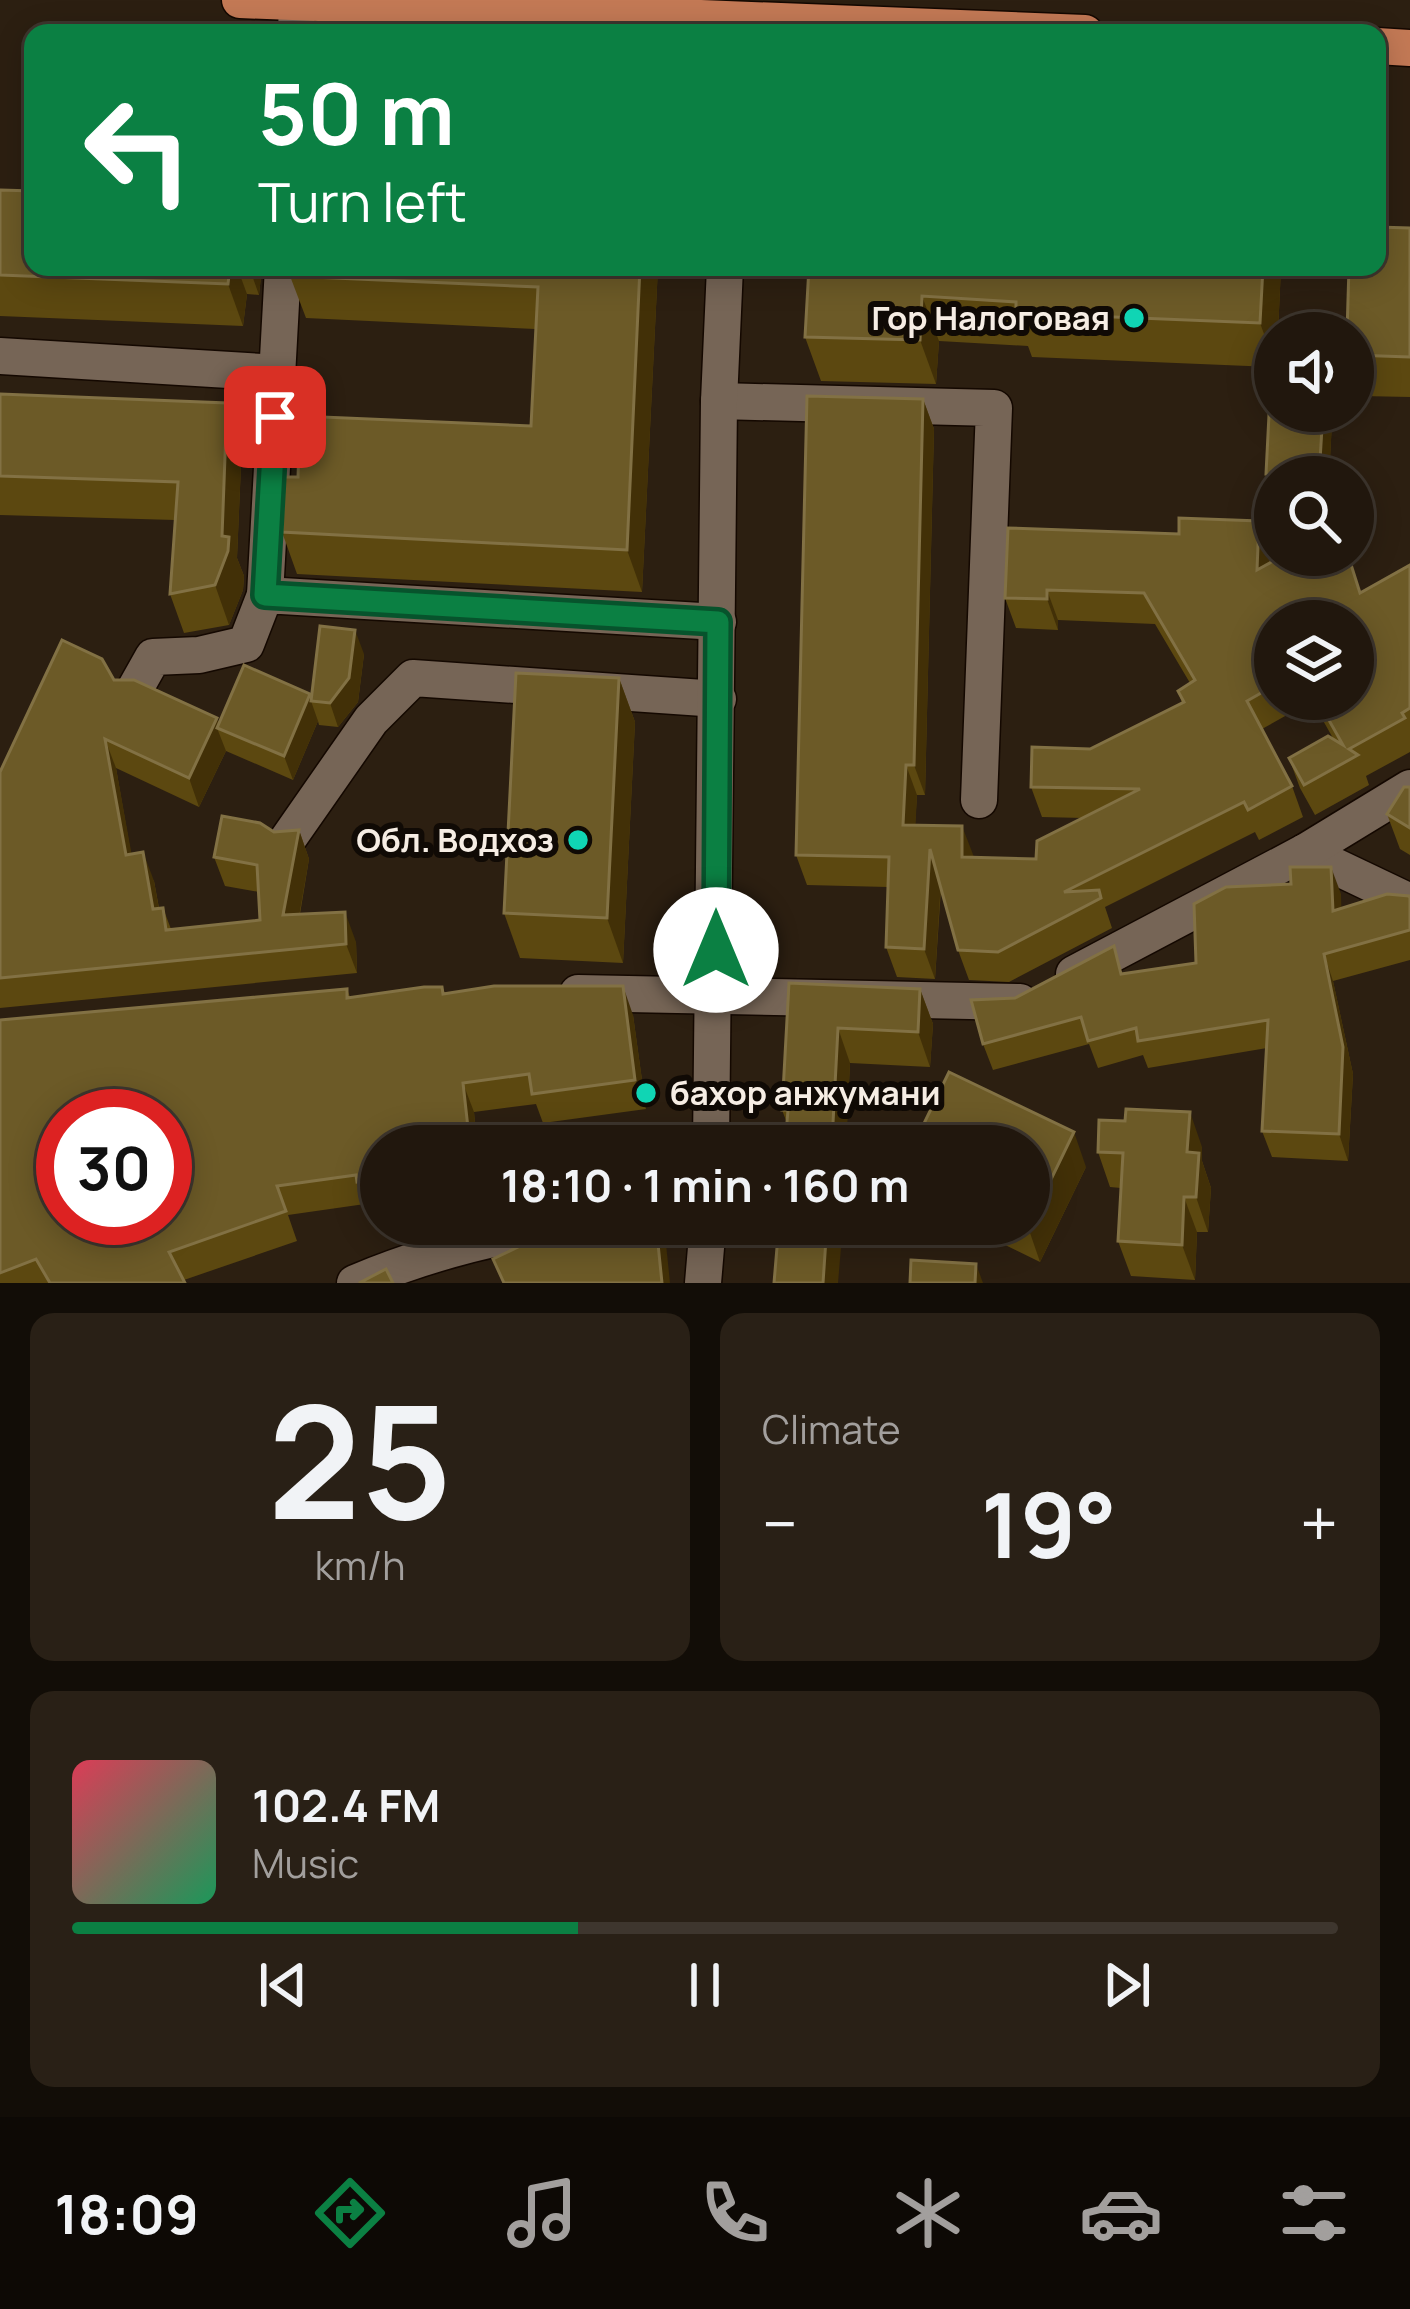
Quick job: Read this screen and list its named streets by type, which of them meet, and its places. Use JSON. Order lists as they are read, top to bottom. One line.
{"places":["Гор Налоговая","Обл. Водхоз","бахор анжумани"],"page":{"turn":["50 m","Turn left"],"limit":"30","trip":"18:10 · 1 min · 160 m","tile":[["25","km/h"],"Climate"],"heat":["−","19°","+"],"song":["102.4 FM","Music"],"tabs":"18:09"}}
